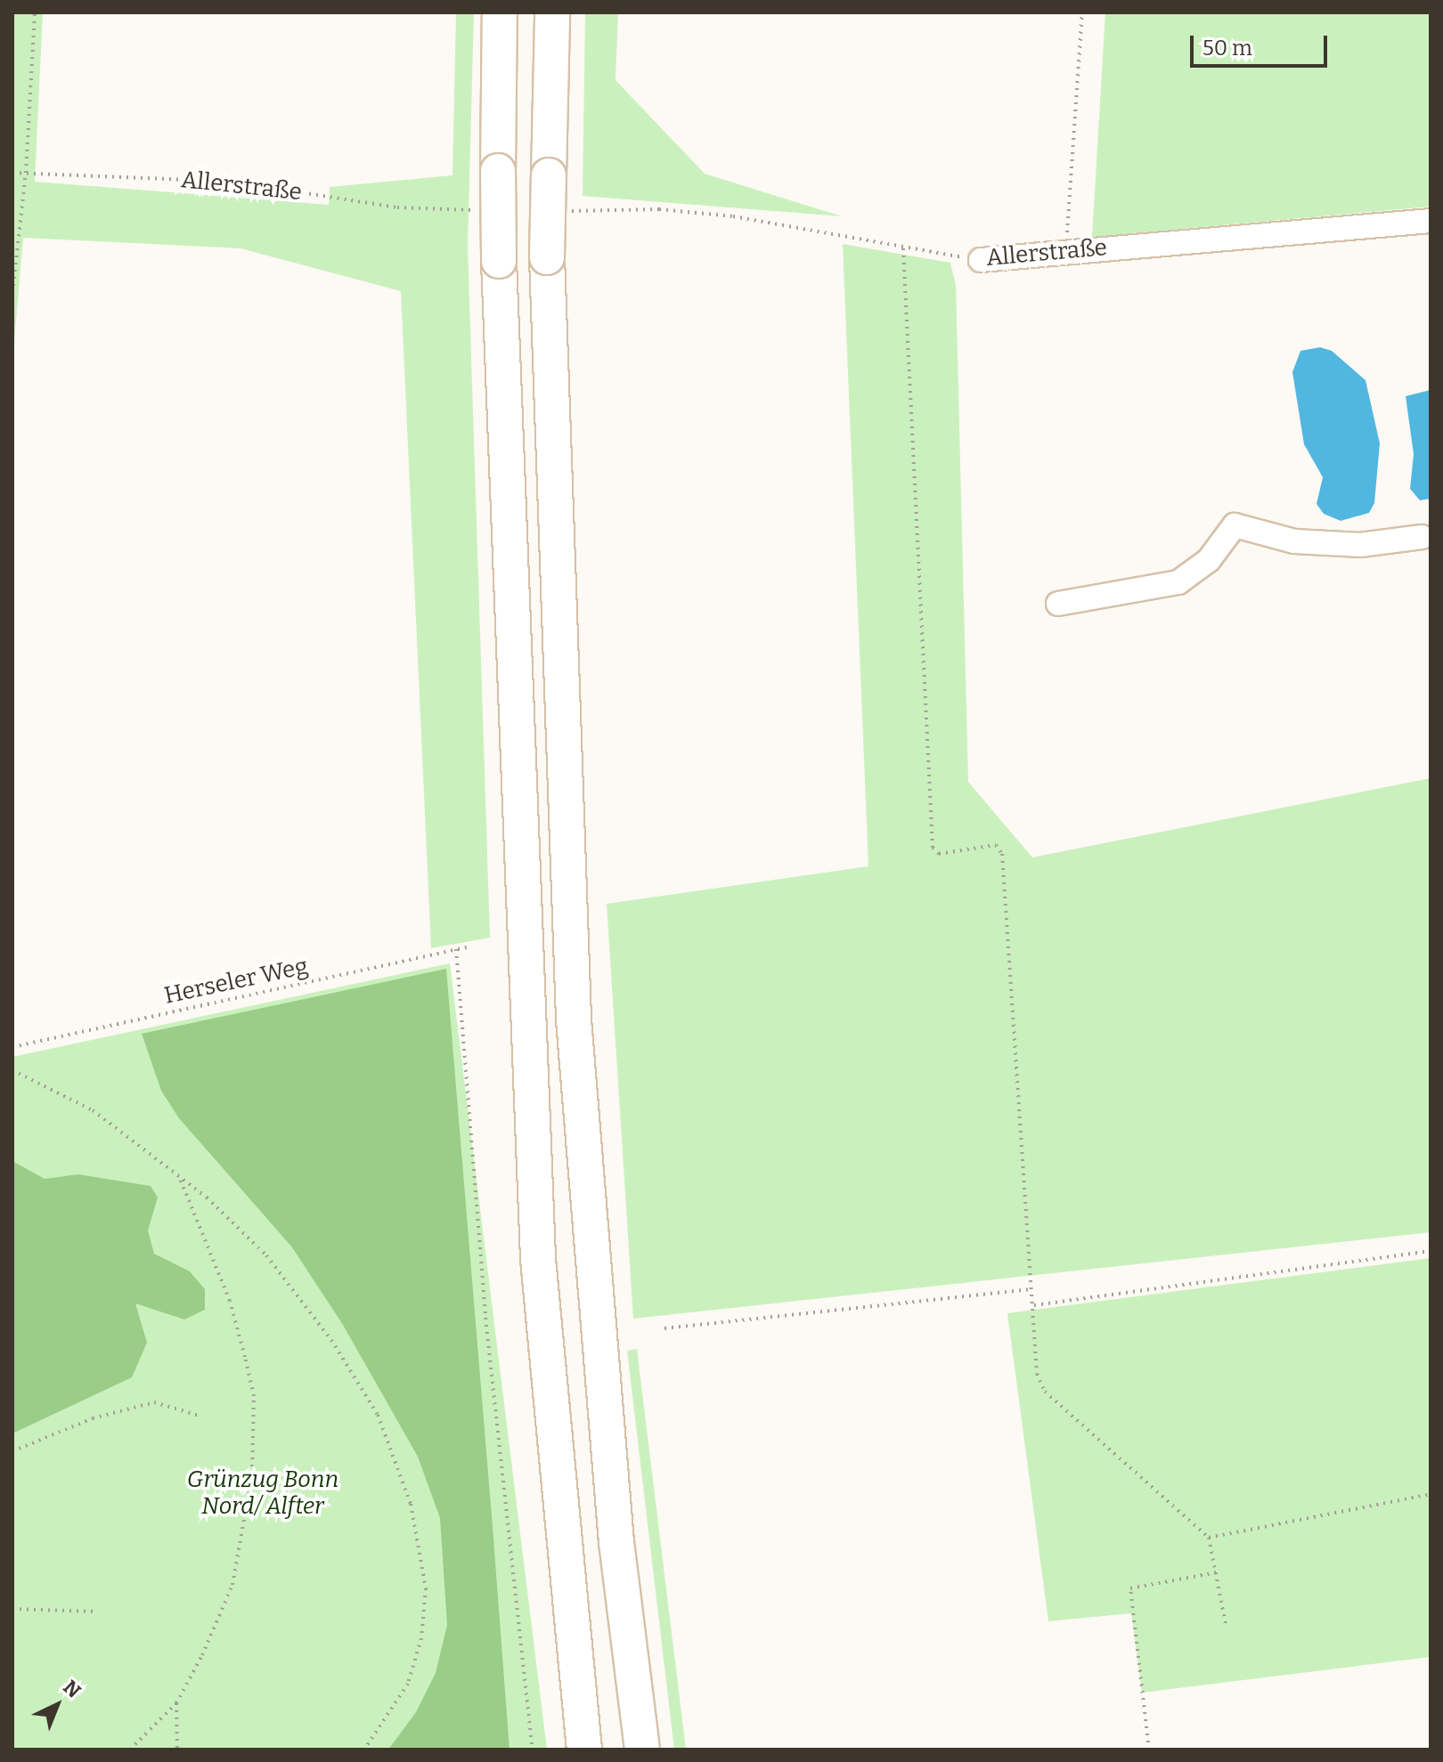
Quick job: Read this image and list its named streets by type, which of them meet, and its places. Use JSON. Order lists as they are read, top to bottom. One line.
{"streets":{"street":["Allerstraße"],"path":["Herseler Weg"]},"parks":["Grünzug Bonn Nord/ Alfter"],"scale_bar":"50 m","north":"top right"}
